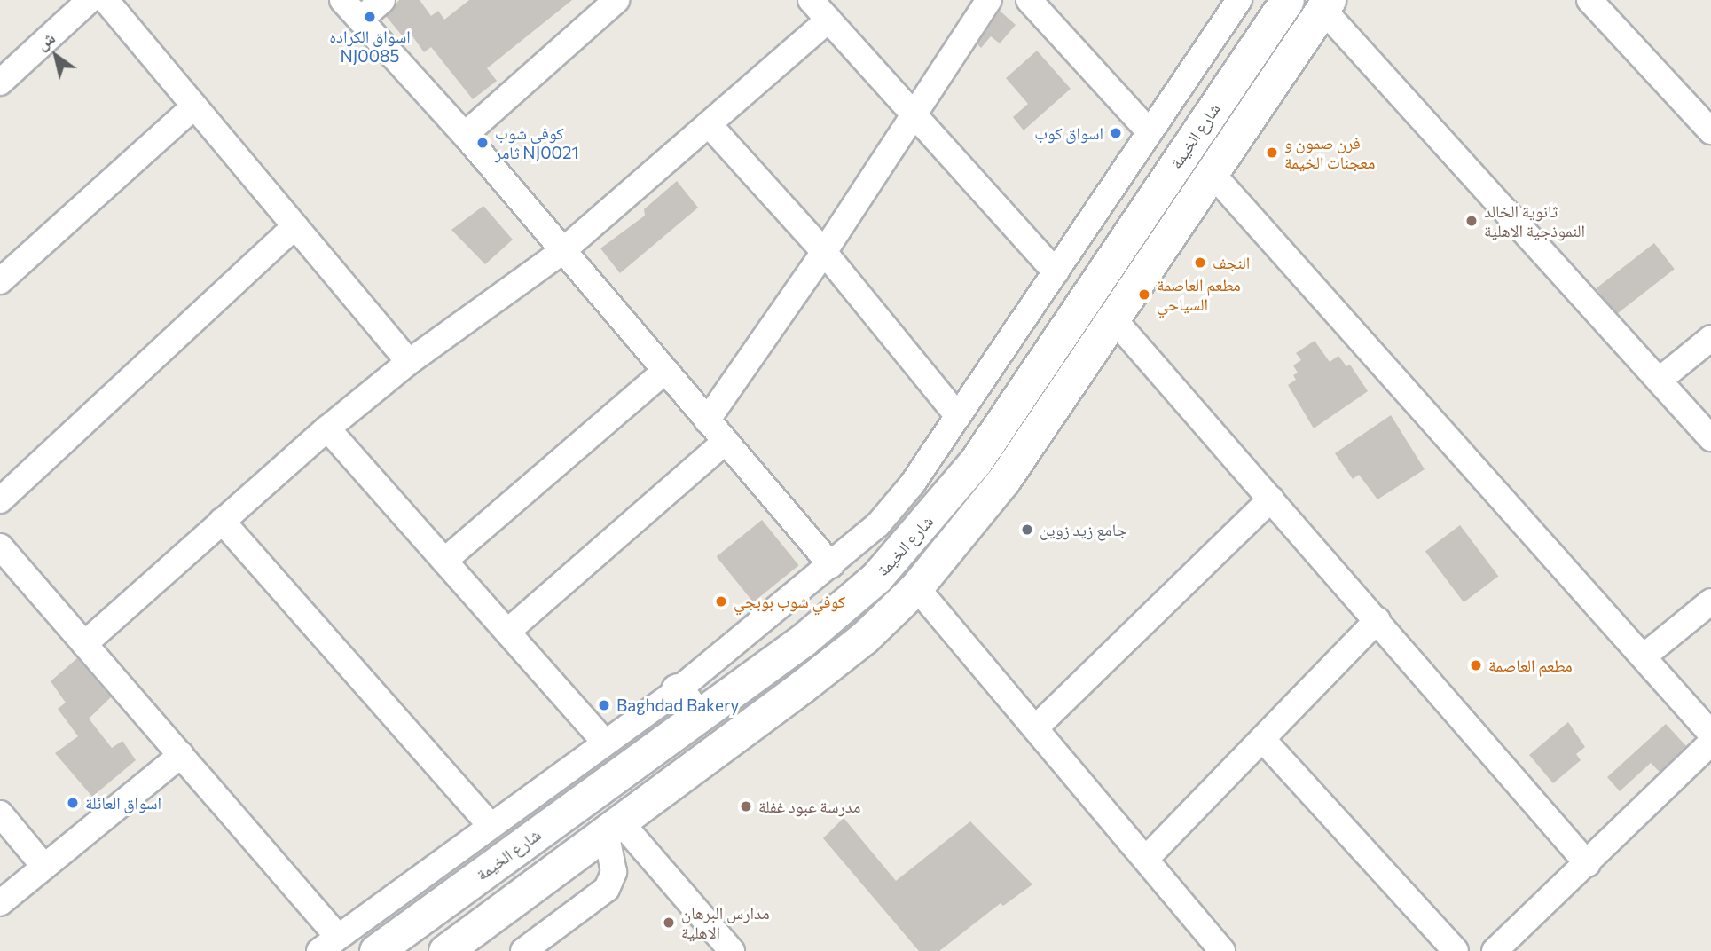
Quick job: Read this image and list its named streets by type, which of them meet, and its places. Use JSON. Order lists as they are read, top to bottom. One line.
{"streets":{"street":["شارع الخيمة"]},"places":["اسواق الكراده NJ0085","اسواق كوب","كوفي شوب ثامر NJ0021","فرن صمون و معجنات الخيمة","ثانوية الخالد النموذجية الاهلية","النجف","مطعم العاصمة السياحي","جامع زيد زوين","كوفي شوب بوبجي","مطعم العاصمة","Baghdad Bakery","اسواق العائلة","مدرسة عبود غفلة","مدارس البرهان الاهلية"],"north":"top left"}
